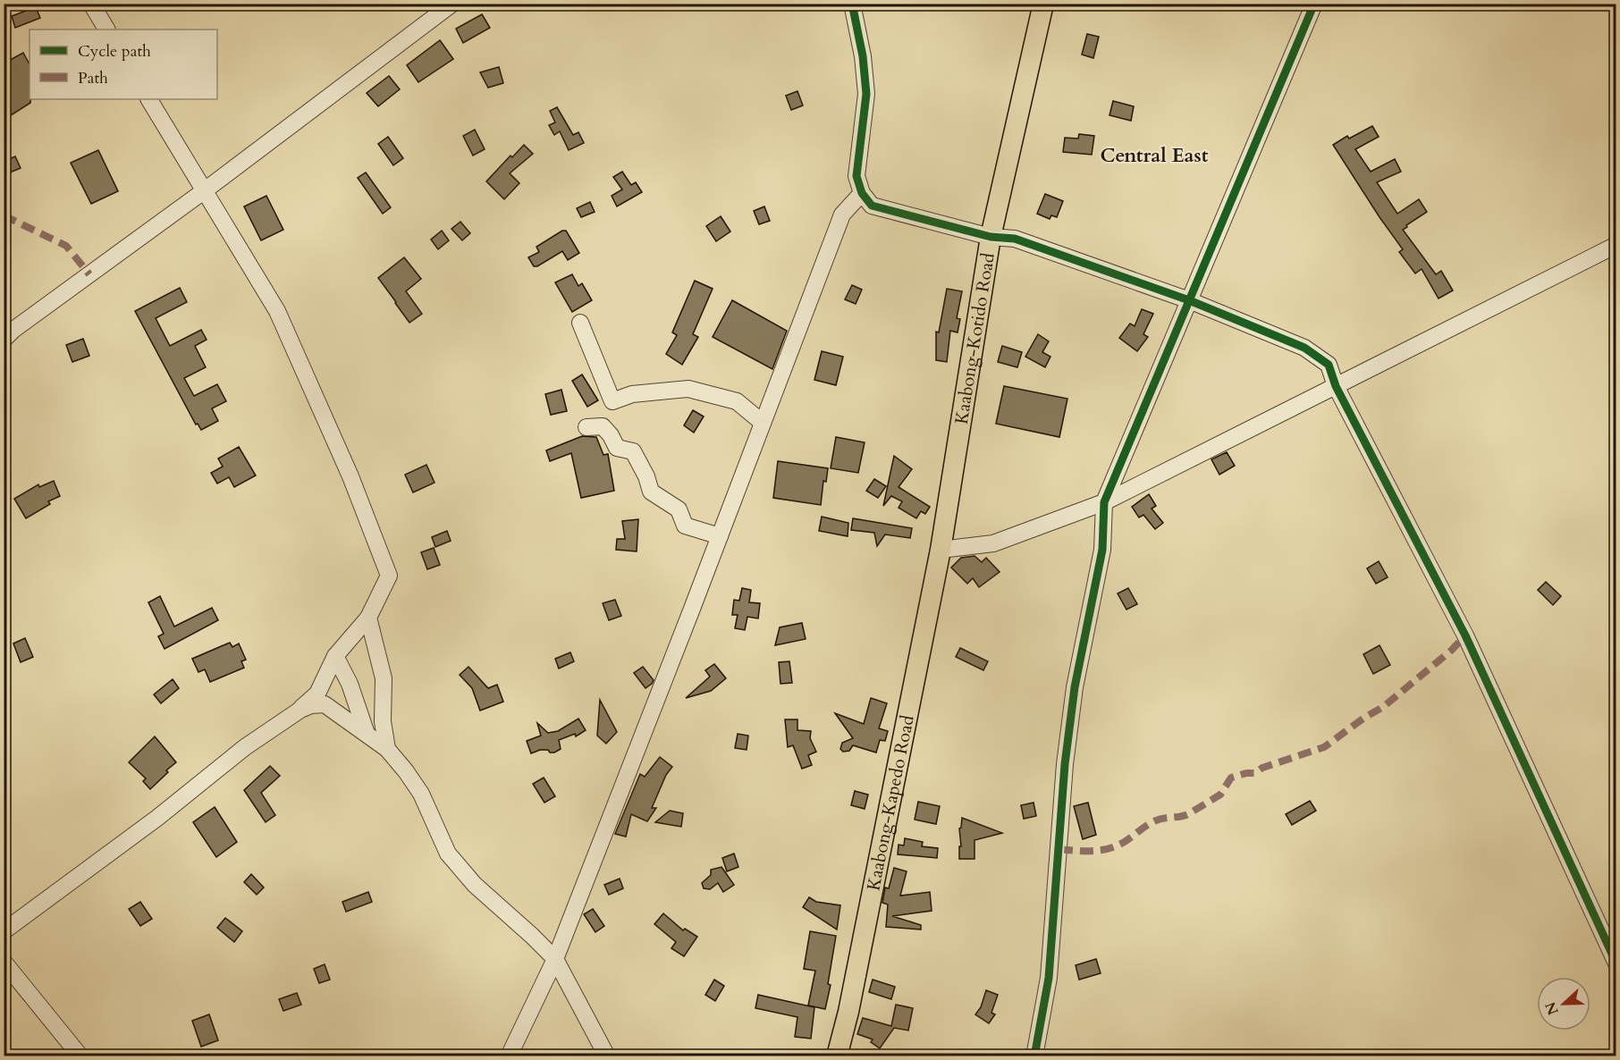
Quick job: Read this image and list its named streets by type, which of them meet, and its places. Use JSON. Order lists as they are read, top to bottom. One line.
{"streets":{"main road":["Kaabong-Kotido Road","Kaabong-Kapedo Road"]},"crossings":[["Kaabong-Kotido Road","Kaabong-Kapedo Road"]],"districts":["Central East"],"legend":["Cycle path","Path"],"north":"left"}
